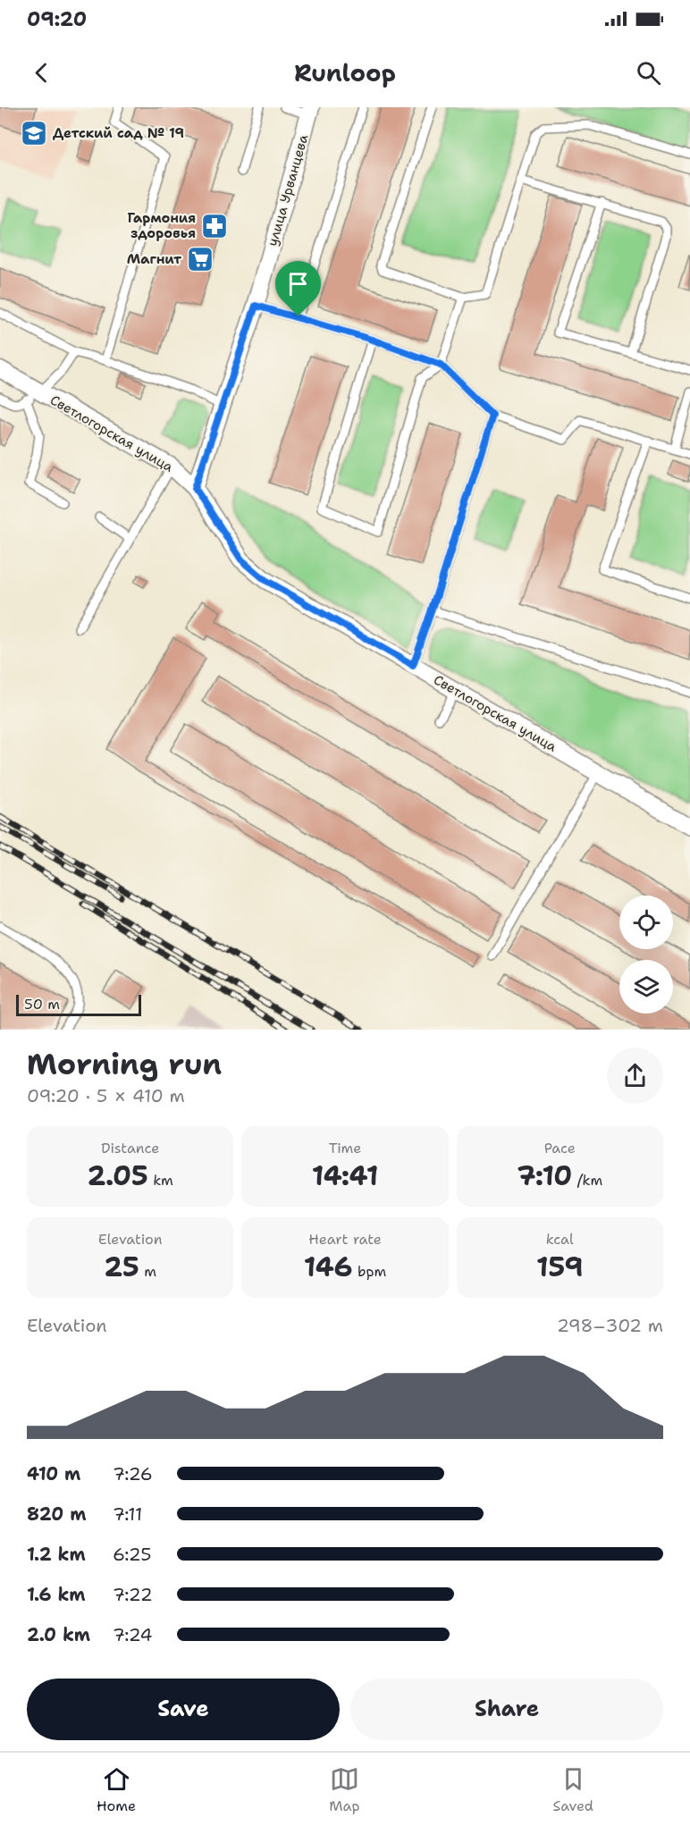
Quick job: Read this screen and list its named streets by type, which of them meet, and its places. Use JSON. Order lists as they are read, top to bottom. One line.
{"streets":{"street":["улица Урванцева","Светлогорская улица"]},"crossings":[["улица Урванцева","Светлогорская улица"]],"places":{"school or university":["Детский сад № 19"],"pharmacy":["Гармония здоровья"],"supermarket":["Магнит"]},"scale_bar":"50 m","page":{"status":"09:20","header":"Runloop","scale":"50 m","heading":["Morning run","09:20 · 5 × 410 m"],"stats":[["Distance","2.05 km"],["Time","14:41"],["Pace","7:10 /km"],["Elevation","25 m"],["Heart rate","146 bpm"],["kcal","159"]],"chart":["Elevation","298–302 m"],"list":[{"name":"410 m","note":"7:26"},{"name":"820 m","note":"7:11"},{"name":"1.2 km","note":"6:25"},{"name":"1.6 km","note":"7:22"},{"name":"2.0 km","note":"7:24"}],"buttons":["Save","Share"],"tabs":["Home","Map","Saved"]}}
